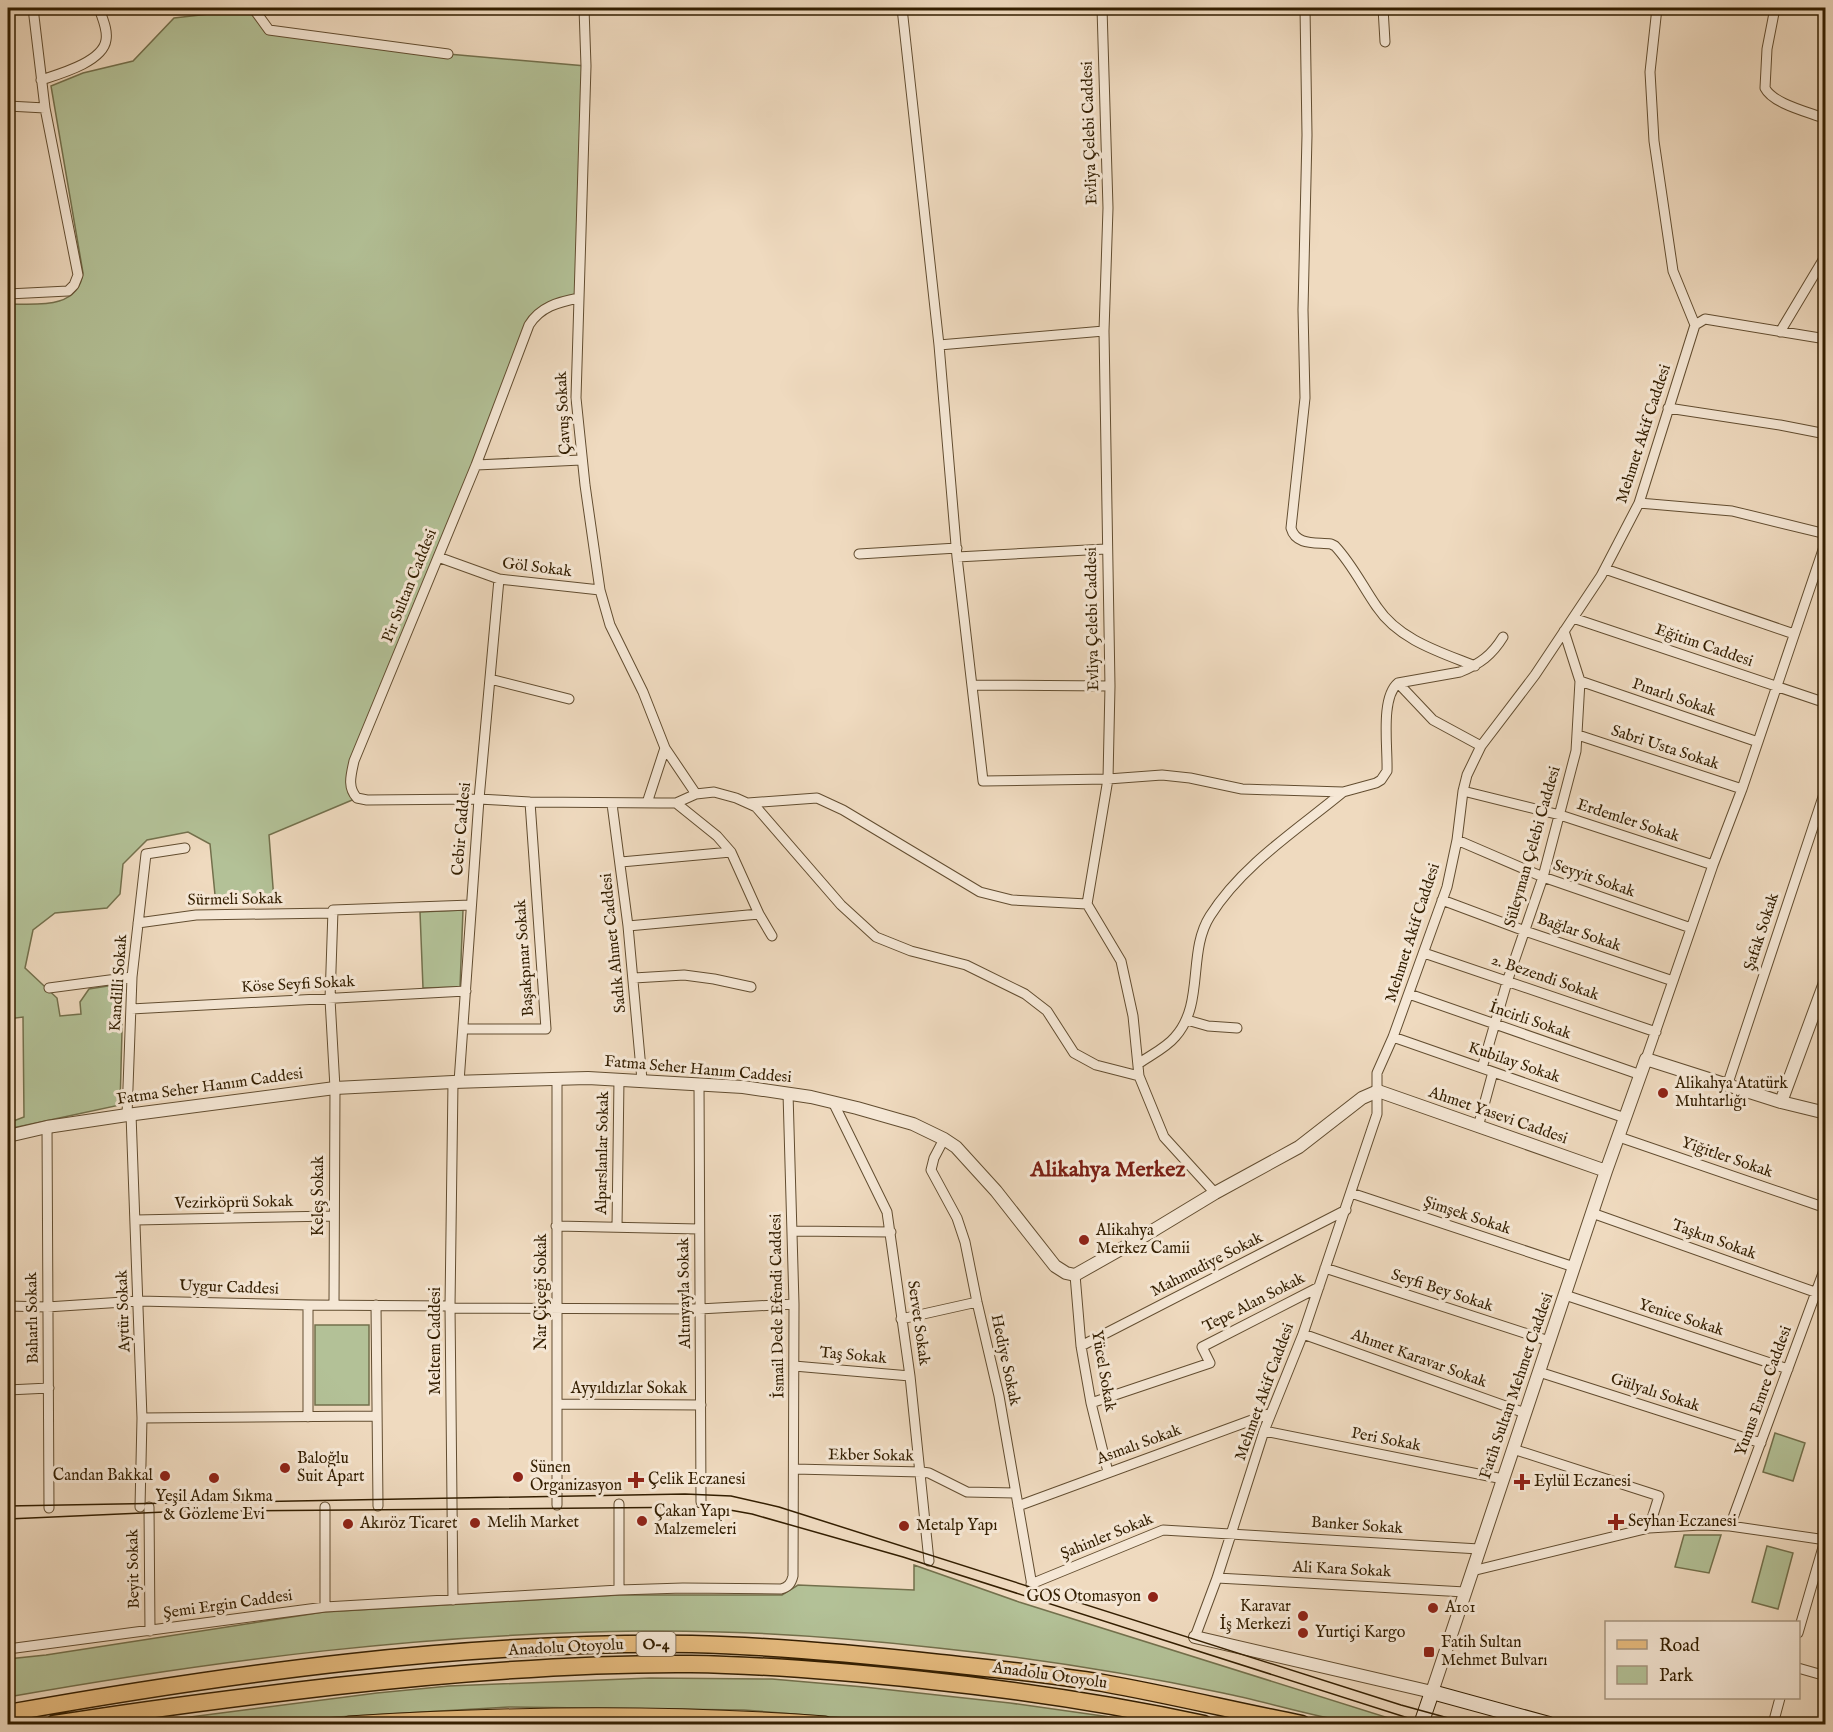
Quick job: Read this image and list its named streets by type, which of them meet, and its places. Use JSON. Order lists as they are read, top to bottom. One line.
{"streets":{"highway":["O-4","Anadolu Otoyolu"],"main road":["Fatih Sultan Mehmet Caddesi"],"street":["Evliya Çelebi Caddesi","Çavuş Sokak","Mehmet Akif Caddesi","Göl Sokak","Pir Sultan Caddesi","Eğitim Caddesi","Pınarlı Sokak","Sabri Usta Sokak","Erdemler Sokak","Cebir Caddesi","Süleyman Çelebi Caddesi","Seyyit Sokak","Sürmeli Sokak","Şafak Sokak","Bağlar Sokak","Sadık Ahmet Caddesi","Başakpınar Sokak","2. Bezendi Sokak","Kandilli Sokak","Köse Seyfi Sokak","İncirli Sokak","Kubilay Sokak","Fatma Seher Hanım Caddesi","Ahmet Yasevi Caddesi","Alparslanlar Sokak","Yiğitler Sokak","Keleş Sokak","Vezirköprü Sokak","Şimşek Sokak","Taşkın Sokak","Mahmudiye Sokak","Uygur Caddesi","Seyfi Bey Sokak","Nar Çiçeği Sokak","Altınyayla Sokak","Tepe Alan Sokak","İsmail Dede Efendi Caddesi","Aytür Sokak","Baharlı Sokak","Yenice Sokak","Servet Sokak","Meltem Caddesi","Taş Sokak","Ahmet Karavar Sokak","Hediye Sokak","Yücel Sokak","Ayyıldızlar Sokak","Yunus Emre Caddesi","Gülyalı Sokak","Peri Sokak","Asmalı Sokak","Ekber Sokak","Banker Sokak","Şahinler Sokak","Beyit Sokak","Ali Kara Sokak","Şemi Ergin Caddesi"]},"crossings":[["Çavuş Sokak","Göl Sokak"],["Çavuş Sokak","Pir Sultan Caddesi"],["Mehmet Akif Caddesi","Eğitim Caddesi"],["Mehmet Akif Caddesi","Erdemler Sokak"],["Mehmet Akif Caddesi","Süleyman Çelebi Caddesi"],["Mehmet Akif Caddesi","Seyyit Sokak"],["Mehmet Akif Caddesi","Bağlar Sokak"],["Mehmet Akif Caddesi","2. Bezendi Sokak"],["Mehmet Akif Caddesi","İncirli Sokak"],["Mehmet Akif Caddesi","Kubilay Sokak"],["Mehmet Akif Caddesi","Ahmet Yasevi Caddesi"],["Mehmet Akif Caddesi","Şimşek Sokak"],["Mehmet Akif Caddesi","Mahmudiye Sokak"],["Mehmet Akif Caddesi","Seyfi Bey Sokak"],["Mehmet Akif Caddesi","Tepe Alan Sokak"],["Mehmet Akif Caddesi","Ahmet Karavar Sokak"],["Mehmet Akif Caddesi","Peri Sokak"],["Mehmet Akif Caddesi","Asmalı Sokak"],["Mehmet Akif Caddesi","Banker Sokak"],["Mehmet Akif Caddesi","Şahinler Sokak"],["Mehmet Akif Caddesi","Ali Kara Sokak"],["Göl Sokak","Pir Sultan Caddesi"],["Göl Sokak","Cebir Caddesi"],["Pir Sultan Caddesi","Cebir Caddesi"],["Pınarlı Sokak","Süleyman Çelebi Caddesi"],["Sabri Usta Sokak","Süleyman Çelebi Caddesi"],["Erdemler Sokak","Süleyman Çelebi Caddesi"],["Cebir Caddesi","Sürmeli Sokak"],["Cebir Caddesi","Başakpınar Sokak"],["Cebir Caddesi","Köse Seyfi Sokak"],["Cebir Caddesi","Fatma Seher Hanım Caddesi"],["Cebir Caddesi","Meltem Caddesi"],["Süleyman Çelebi Caddesi","Seyyit Sokak"],["Süleyman Çelebi Caddesi","Bağlar Sokak"],["Süleyman Çelebi Caddesi","2. Bezendi Sokak"],["Süleyman Çelebi Caddesi","İncirli Sokak"],["Süleyman Çelebi Caddesi","Kubilay Sokak"],["Sürmeli Sokak","Kandilli Sokak"],["Sürmeli Sokak","Keleş Sokak"],["Sadık Ahmet Caddesi","Fatma Seher Hanım Caddesi"],["Kandilli Sokak","Köse Seyfi Sokak"],["Kandilli Sokak","Fatma Seher Hanım Caddesi"],["Kandilli Sokak","Aytür Sokak"],["Köse Seyfi Sokak","Keleş Sokak"],["İncirli Sokak","Fatih Sultan Mehmet Caddesi"],["Kubilay Sokak","Fatih Sultan Mehmet Caddesi"],["Fatma Seher Hanım Caddesi","Alparslanlar Sokak"],["Fatma Seher Hanım Caddesi","Keleş Sokak"],["Fatma Seher Hanım Caddesi","Nar Çiçeği Sokak"],["Fatma Seher Hanım Caddesi","Altınyayla Sokak"],["Fatma Seher Hanım Caddesi","İsmail Dede Efendi Caddesi"],["Fatma Seher Hanım Caddesi","Aytür Sokak"],["Fatma Seher Hanım Caddesi","Baharlı Sokak"],["Fatma Seher Hanım Caddesi","Servet Sokak"],["Fatma Seher Hanım Caddesi","Meltem Caddesi"],["Fatma Seher Hanım Caddesi","Hediye Sokak"],["Fatma Seher Hanım Caddesi","Yücel Sokak"],["Ahmet Yasevi Caddesi","Fatih Sultan Mehmet Caddesi"],["Yiğitler Sokak","Fatih Sultan Mehmet Caddesi"],["Keleş Sokak","Vezirköprü Sokak"],["Keleş Sokak","Uygur Caddesi"],["Vezirköprü Sokak","Aytür Sokak"],["Şimşek Sokak","Fatih Sultan Mehmet Caddesi"],["Taşkın Sokak","Fatih Sultan Mehmet Caddesi"],["Taşkın Sokak","Yunus Emre Caddesi"],["Mahmudiye Sokak","Yücel Sokak"],["Uygur Caddesi","Nar Çiçeği Sokak"],["Uygur Caddesi","Altınyayla Sokak"],["Uygur Caddesi","İsmail Dede Efendi Caddesi"],["Uygur Caddesi","Aytür Sokak"],["Uygur Caddesi","Baharlı Sokak"],["Uygur Caddesi","Meltem Caddesi"],["Seyfi Bey Sokak","Fatih Sultan Mehmet Caddesi"],["Nar Çiçeği Sokak","Ayyıldızlar Sokak"],["Altınyayla Sokak","Ayyıldızlar Sokak"],["Tepe Alan Sokak","Yücel Sokak"],["İsmail Dede Efendi Caddesi","Taş Sokak"],["İsmail Dede Efendi Caddesi","Ekber Sokak"],["İsmail Dede Efendi Caddesi","Şemi Ergin Caddesi"],["Aytür Sokak","Beyit Sokak"],["Yenice Sokak","Fatih Sultan Mehmet Caddesi"],["Yenice Sokak","Yunus Emre Caddesi"],["Servet Sokak","Taş Sokak"],["Servet Sokak","Ekber Sokak"],["Meltem Caddesi","Şemi Ergin Caddesi"],["Ahmet Karavar Sokak","Fatih Sultan Mehmet Caddesi"],["Hediye Sokak","Asmalı Sokak"],["Hediye Sokak","Ekber Sokak"],["Hediye Sokak","Şahinler Sokak"],["Yücel Sokak","Asmalı Sokak"],["Fatih Sultan Mehmet Caddesi","Gülyalı Sokak"],["Fatih Sultan Mehmet Caddesi","Peri Sokak"],["Fatih Sultan Mehmet Caddesi","Banker Sokak"],["Fatih Sultan Mehmet Caddesi","Ali Kara Sokak"],["Yunus Emre Caddesi","Gülyalı Sokak"],["Banker Sokak","Şahinler Sokak"],["Beyit Sokak","Şemi Ergin Caddesi"]],"districts":["Alikahya Merkez"],"places":{"other":["Alikahya Atatürk Muhtarlığı","Alikahya Merkez Camii","Baloğlu Suit Apart","Candan Bakkal","Sünen Organizasyon","Yeşil Adam Sıkma & Gözleme Evi","Çakan Yapı Malzemeleri","Melih Market","Akıröz Ticaret","Metalp Yapı","GOS Otomasyon","A101","Karavar İş Merkezi","Yurtiçi Kargo"],"health":["Çelik Eczanesi","Eylül Eczanesi","Seyhan Eczanesi"],"transit":["Fatih Sultan Mehmet Bulvarı"]},"legend":["Road","Park"]}
